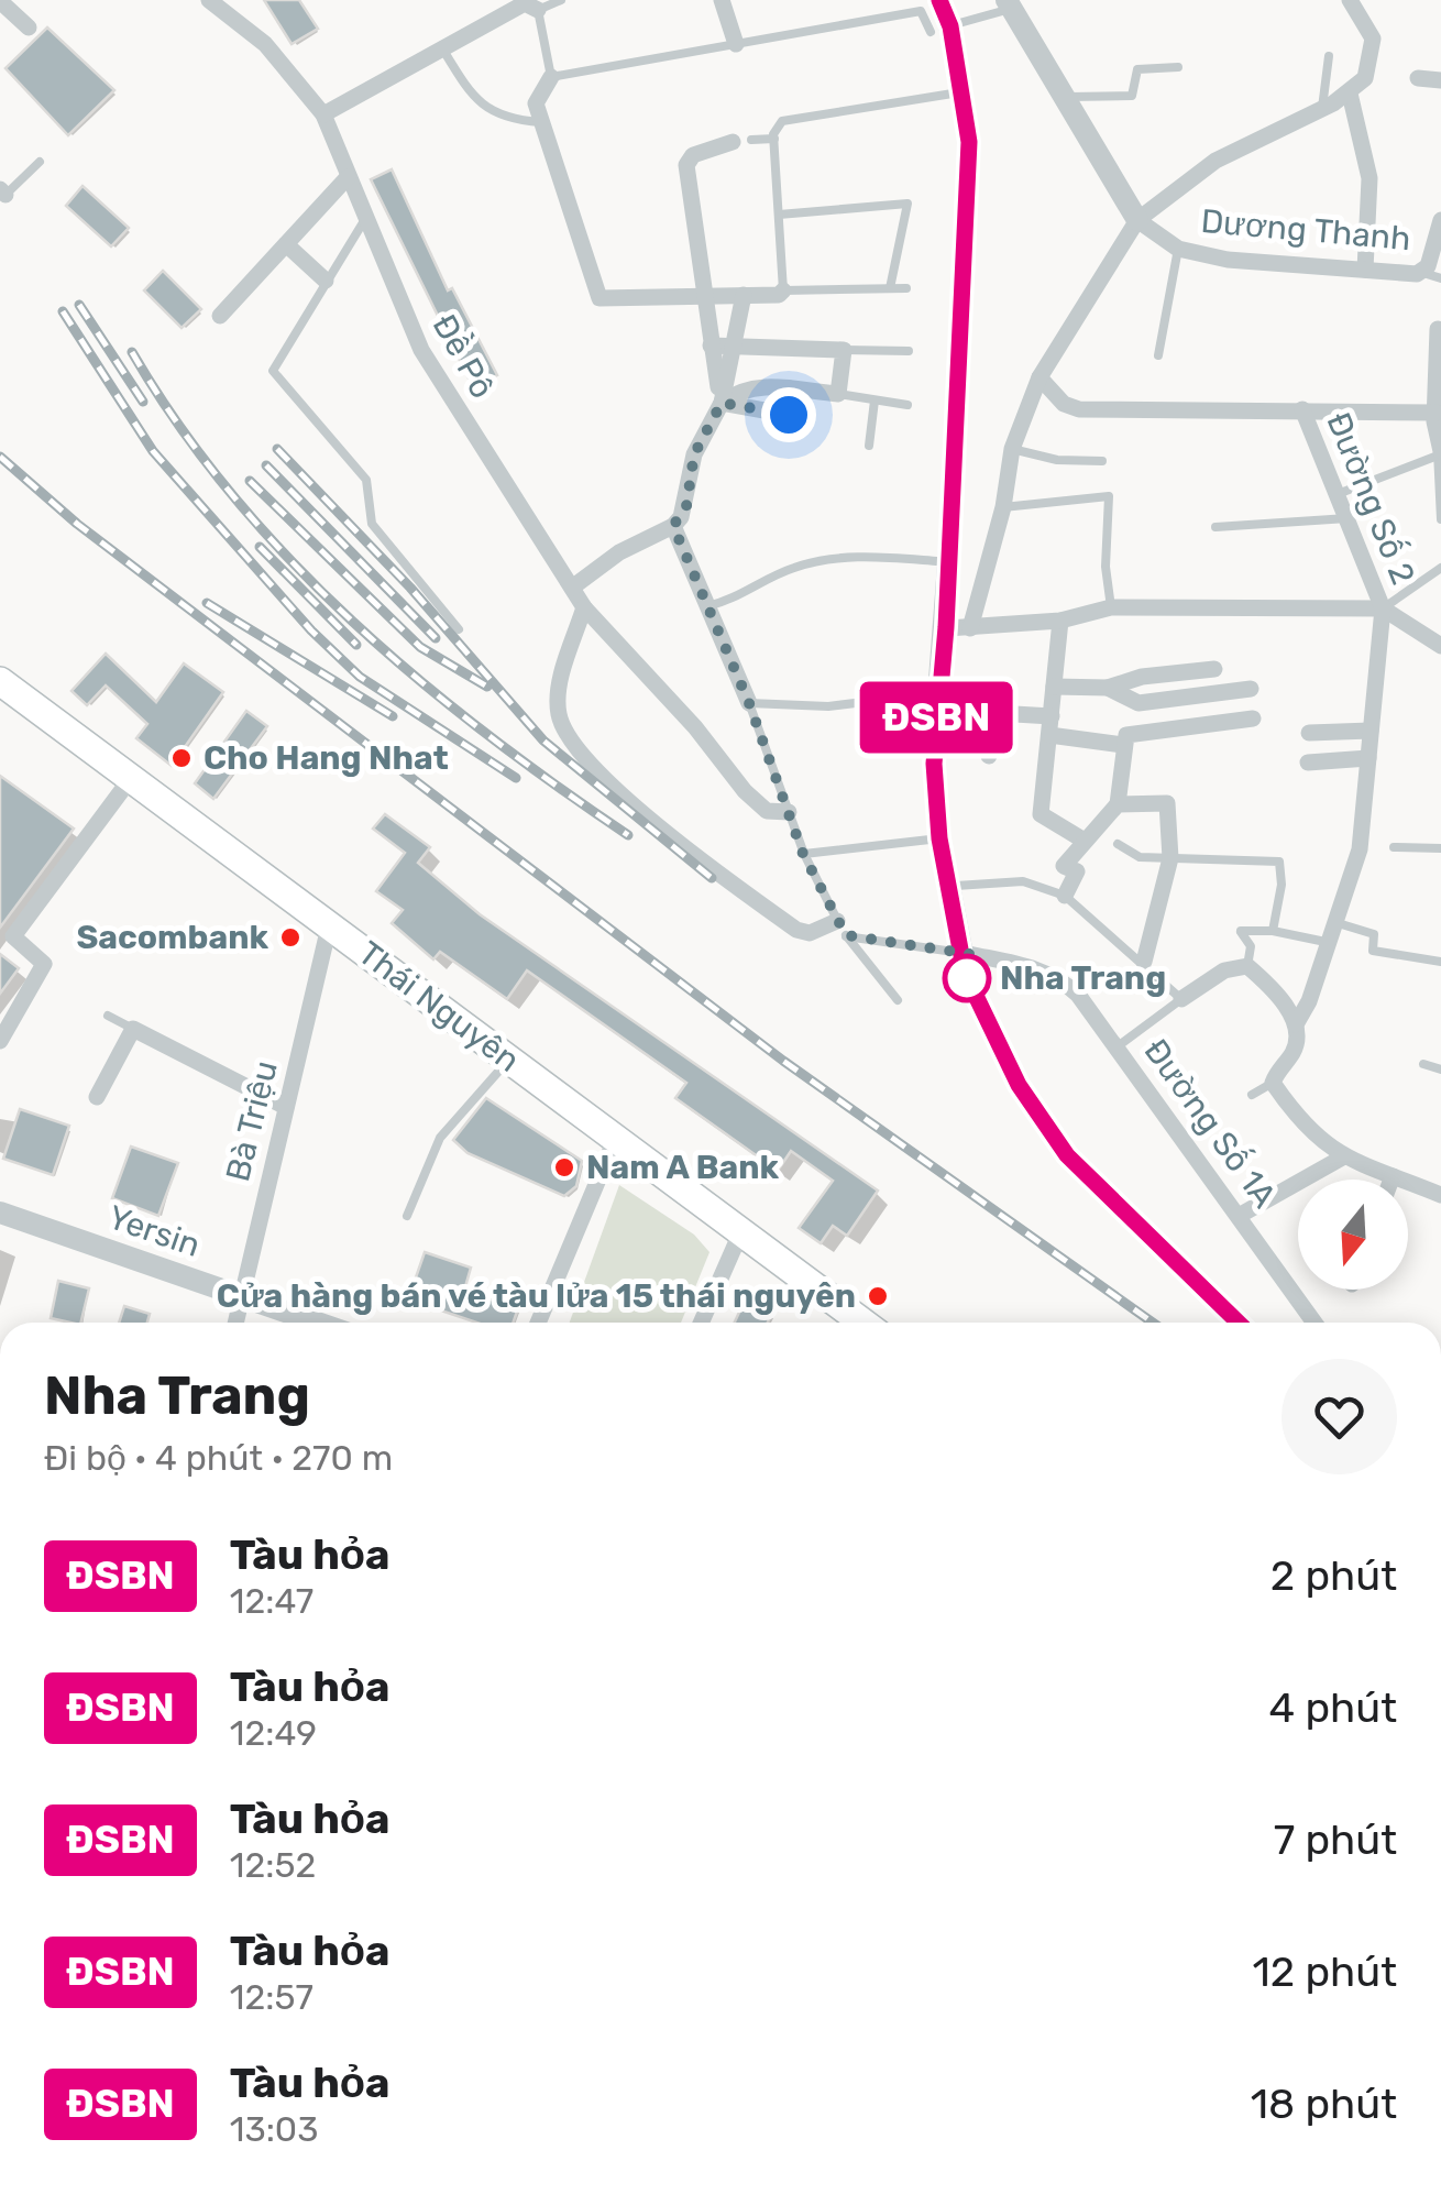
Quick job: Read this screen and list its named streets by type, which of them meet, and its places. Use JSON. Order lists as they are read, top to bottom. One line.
{"streets":{"main road":["Thái Nguyên"],"street":["Dương Thanh","Đề Pô","Đường Số 2","Bà Triệu","Đường Số 1A","Yersin"]},"crossings":[["Thái Nguyên","Bà Triệu"],["Bà Triệu","Yersin"]],"places":["Cho Hang Nhat","Sacombank","Nha Trang","Nam A Bank","Cửa hàng bán vé tàu lửa 15 thái nguyên"],"north":"bottom","page":{"on_map":"ĐSBN","heading":["Nha Trang","Đi bộ · 4 phút · 270 m"],"list":[{"mark":"ĐSBN","name":"Tàu hỏa","note":"12:47","value":"2 phút"},{"mark":"ĐSBN","name":"Tàu hỏa","note":"12:49","value":"4 phút"},{"mark":"ĐSBN","name":"Tàu hỏa","note":"12:52","value":"7 phút"},{"mark":"ĐSBN","name":"Tàu hỏa","note":"12:57","value":"12 phút"},{"mark":"ĐSBN","name":"Tàu hỏa","note":"13:03","value":"18 phút"}]}}
